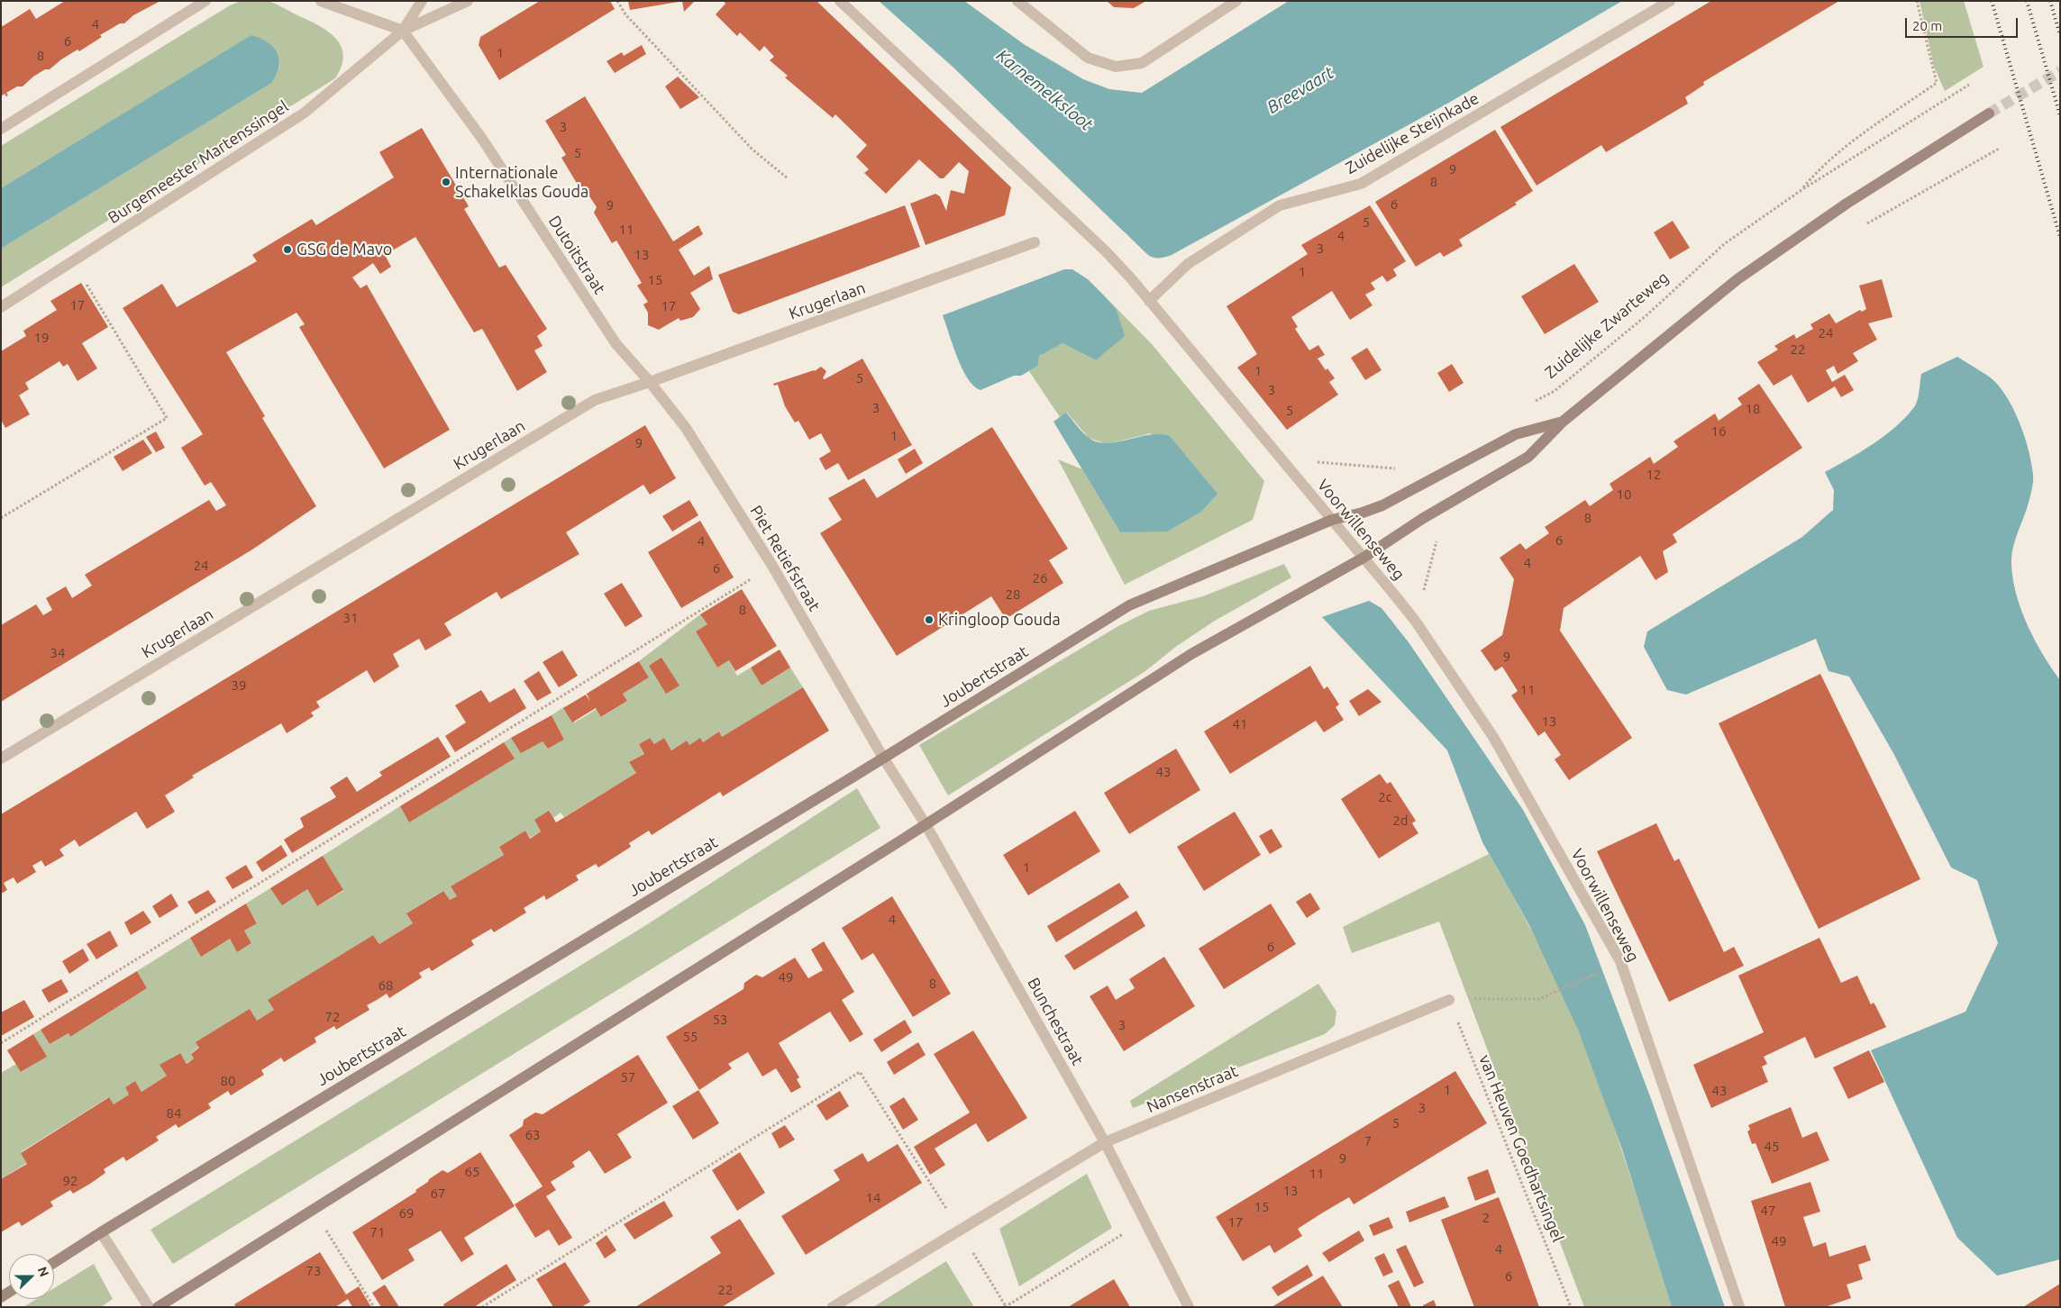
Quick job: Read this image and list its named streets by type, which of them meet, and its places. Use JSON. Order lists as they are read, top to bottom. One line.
{"streets":{"main road":["Joubertstraat"],"street":["Zuidelijke Steijnkade","Burgemeester Martenssingel","Dutoitstraat","Krugerlaan","Voorwillenseweg","Piet Retiefstraat","Bunchestraat","Nansenstraat"],"path":["Zuidelijke Zwarteweg","van Heuven Goedhartsingel"]},"crossings":[["Zuidelijke Steijnkade","Voorwillenseweg"],["Burgemeester Martenssingel","Dutoitstraat"],["Dutoitstraat","Krugerlaan"],["Dutoitstraat","Piet Retiefstraat"],["Krugerlaan","Piet Retiefstraat"],["Voorwillenseweg","Joubertstraat"],["Piet Retiefstraat","Joubertstraat"],["Piet Retiefstraat","Bunchestraat"],["Joubertstraat","Bunchestraat"],["Bunchestraat","Nansenstraat"],["Nansenstraat","van Heuven Goedhartsingel"]],"water":["Karnemelksloot","Breevaart"],"places":["Internationale Schakelklas Gouda","GSG de Mavo","Kringloop Gouda"],"house_numbers":["4","6","1","8","3","5","9","8","6","9","5","11","4","3","13","1","15","17","17","24","19","22","1","5","3","3","18","5","16","1","9","12","10","8","6","4","4","24","6","26","28","8","31","34","9","39","11","13","41","43","2c","2d","1","4","6","49","8","68","72","53","3","55","57","80","1","43","3","84","5","63","7","45","9","65","11","92","13","67","14","15","47","69","2","17","71","49","4","73","6","22"],"scale_bar":"20 m","north":"right"}
